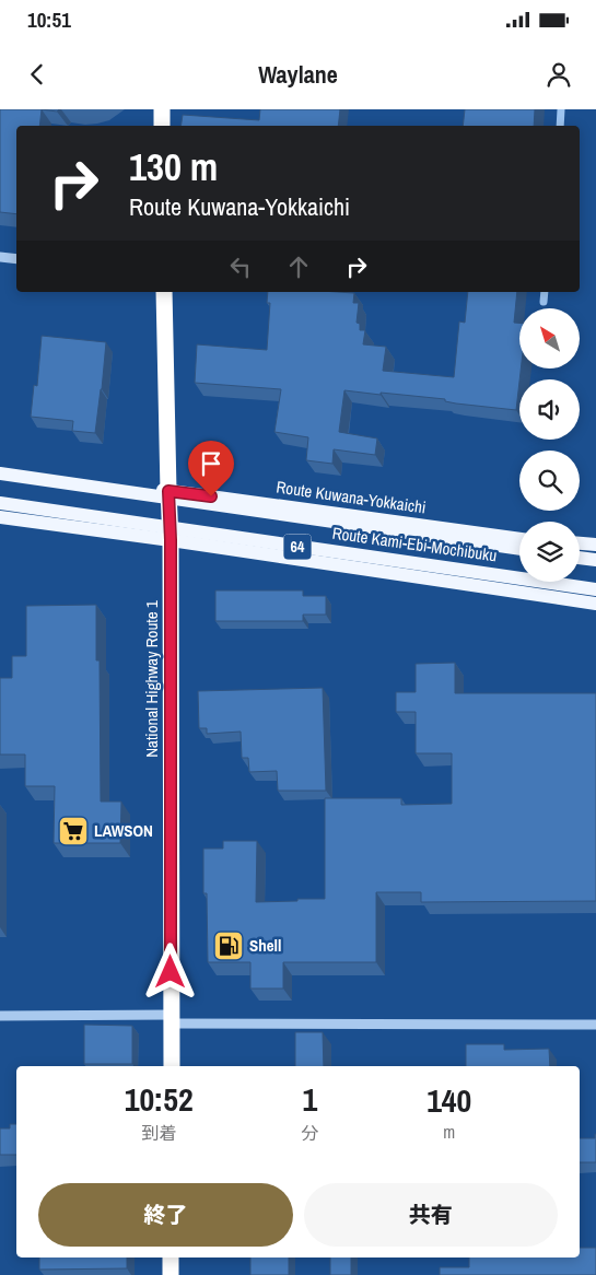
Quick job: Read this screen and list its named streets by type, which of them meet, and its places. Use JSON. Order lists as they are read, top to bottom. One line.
{"streets":{"highway":["National Highway Route 1"],"main road":["Route Kuwana-Yokkaichi","Route Kami-Ebi-Mochibuku","64"]},"crossings":[["Route Kuwana-Yokkaichi","National Highway Route 1"]],"places":{"supermarket":["LAWSON"],"fuel station":["Shell"]},"north":"top left","page":{"status":"10:51","header":"Waylane","turn":["130 m","Route Kuwana-Yokkaichi"],"eta":["10:52","到着","1","分","140","m"],"buttons":["終了","共有"]}}
